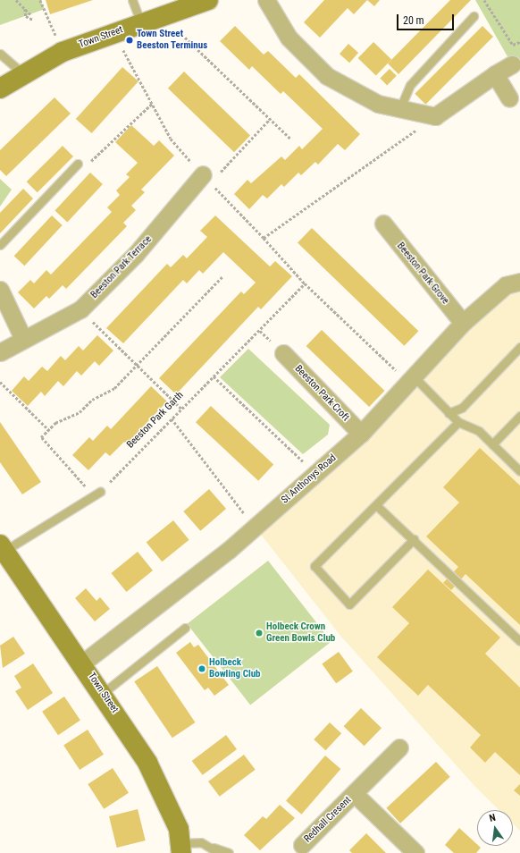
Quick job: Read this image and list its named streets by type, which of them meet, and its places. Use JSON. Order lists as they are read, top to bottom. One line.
{"streets":{"street":["Town Street","Beeston Park Terrace","Beeston Park Grove","Beeston Park Croft","St Anthonys Road","Redhall Cresent"],"path":["Beeston Park Garth"]},"crossings":[["Town Street","St Anthonys Road"],["Beeston Park Grove","St Anthonys Road"],["Beeston Park Croft","St Anthonys Road"]],"places":["Town Street Beeston Terminus","Holbeck Crown Green Bowls Club","Holbeck Bowling Club"],"scale_bar":"20 m","north":"top"}
